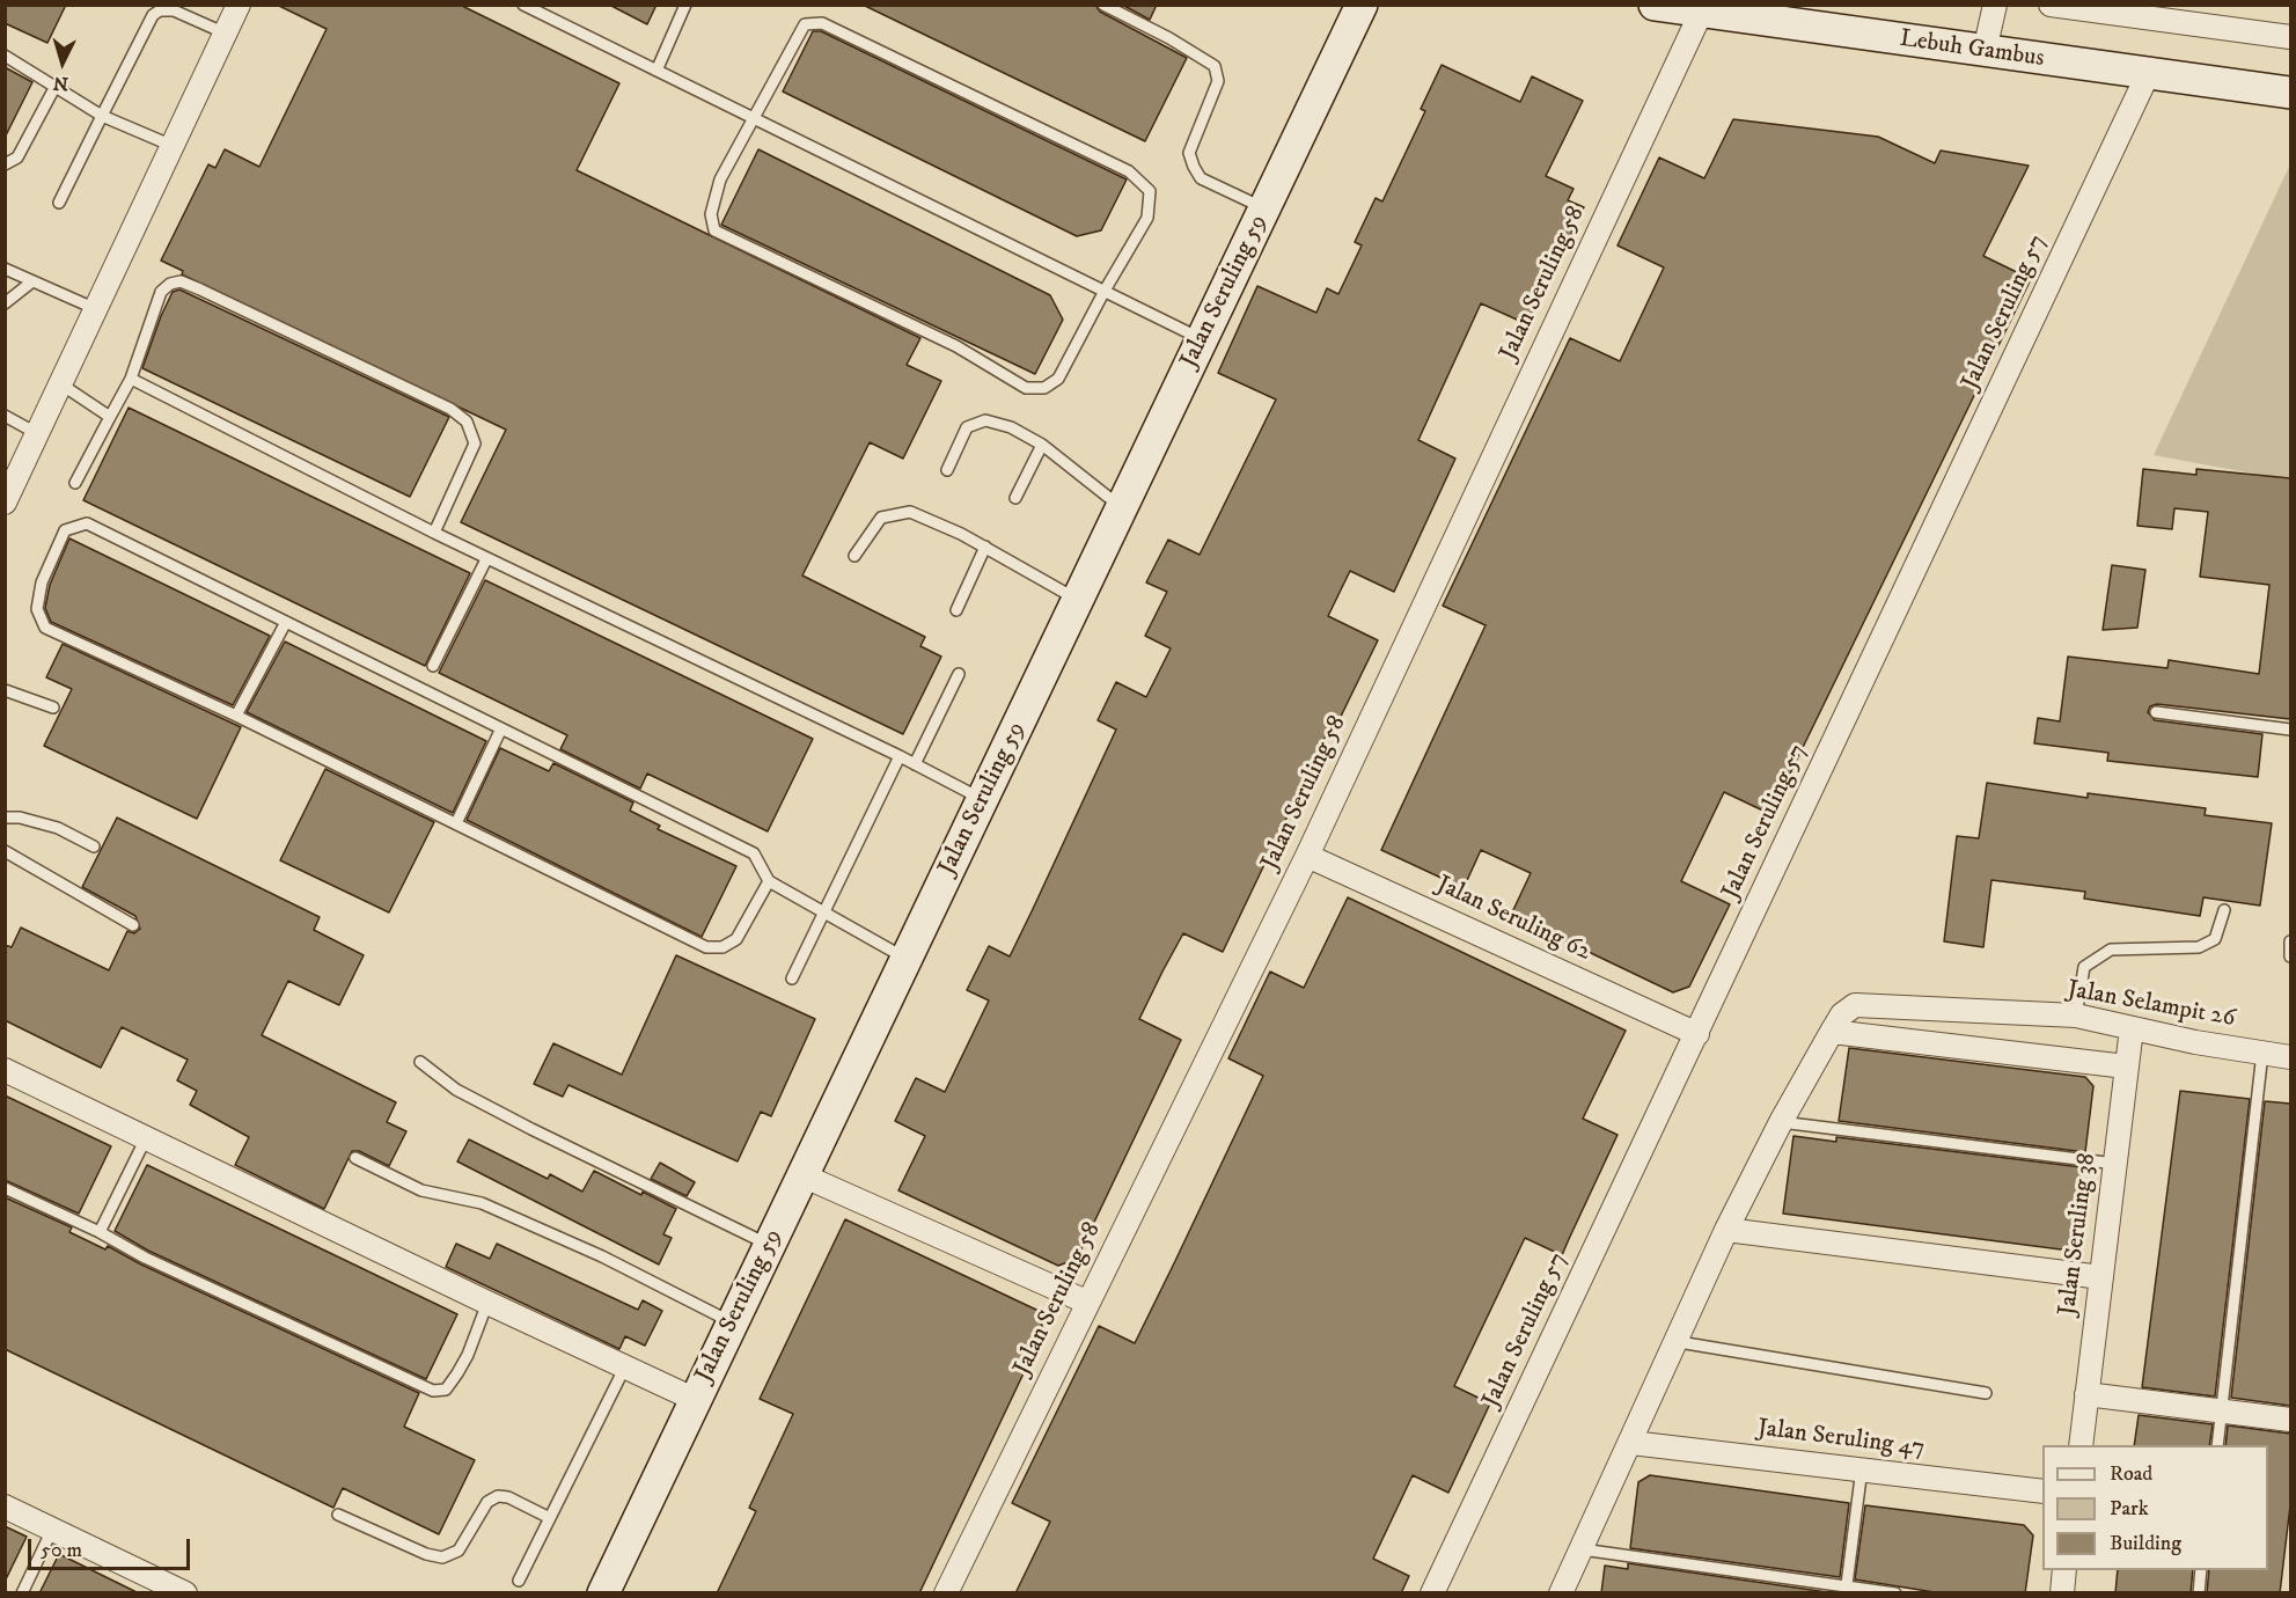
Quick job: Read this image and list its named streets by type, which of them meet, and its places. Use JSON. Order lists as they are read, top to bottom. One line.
{"streets":{"main road":["Lebuh Gambus","Jalan Seruling 59"],"street":["Jalan Seruling 58","Jalan Seruling 57","Jalan Seruling 62","Jalan Selampit 26","Jalan Seruling 38","Jalan Seruling 47"]},"crossings":[["Lebuh Gambus","Jalan Seruling 58"],["Lebuh Gambus","Jalan Seruling 57"],["Jalan Seruling 58","Jalan Seruling 62"],["Jalan Seruling 57","Jalan Seruling 62"],["Jalan Selampit 26","Jalan Seruling 38"]],"legend":["Road","Park","Building"],"scale_bar":"50 m","north":"bottom"}
